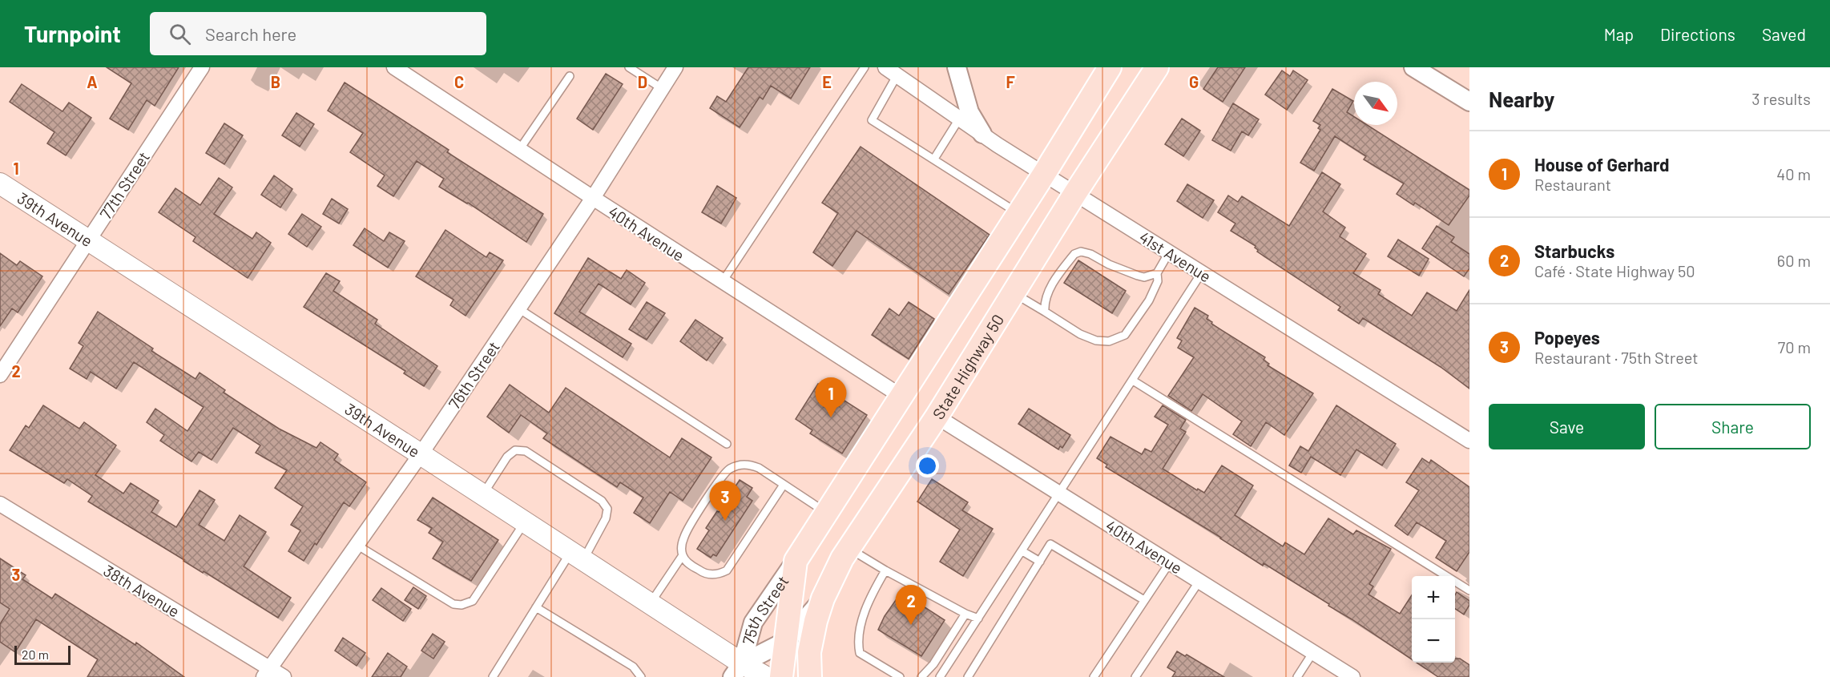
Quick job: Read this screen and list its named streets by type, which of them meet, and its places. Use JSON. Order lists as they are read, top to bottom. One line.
{"streets":{"main road":["39th Avenue","State Highway 50"],"street":["77th Street","40th Avenue","41st Avenue","76th Street","38th Avenue","75th Street"]},"crossings":[["77th Street","39th Avenue"],["39th Avenue","76th Street"],["39th Avenue","75th Street"],["40th Avenue","State Highway 50"],["40th Avenue","76th Street"],["41st Avenue","State Highway 50"],["State Highway 50","75th Street"],["76th Street","38th Avenue"]],"scale_bar":"20 m","north":"bottom right","page":{"header":"Turnpoint","search":"Search here","nav":["Map","Directions","Saved"],"heading":["Nearby","3 results"],"list":[{"mark":"1","name":"House of Gerhard","note":"Restaurant","value":"40 m"},{"mark":"2","name":"Starbucks","note":"Café · State Highway 50","value":"60 m"},{"mark":"3","name":"Popeyes","note":"Restaurant · 75th Street","value":"70 m"}],"pins":["1","3","2"],"buttons":["Save","Share"],"map_buttons":["+","−"],"scale":"20 m"},"grid":{"columns":["A","B","C","D","E","F","G"],"rows":["1","2","3"]}}
